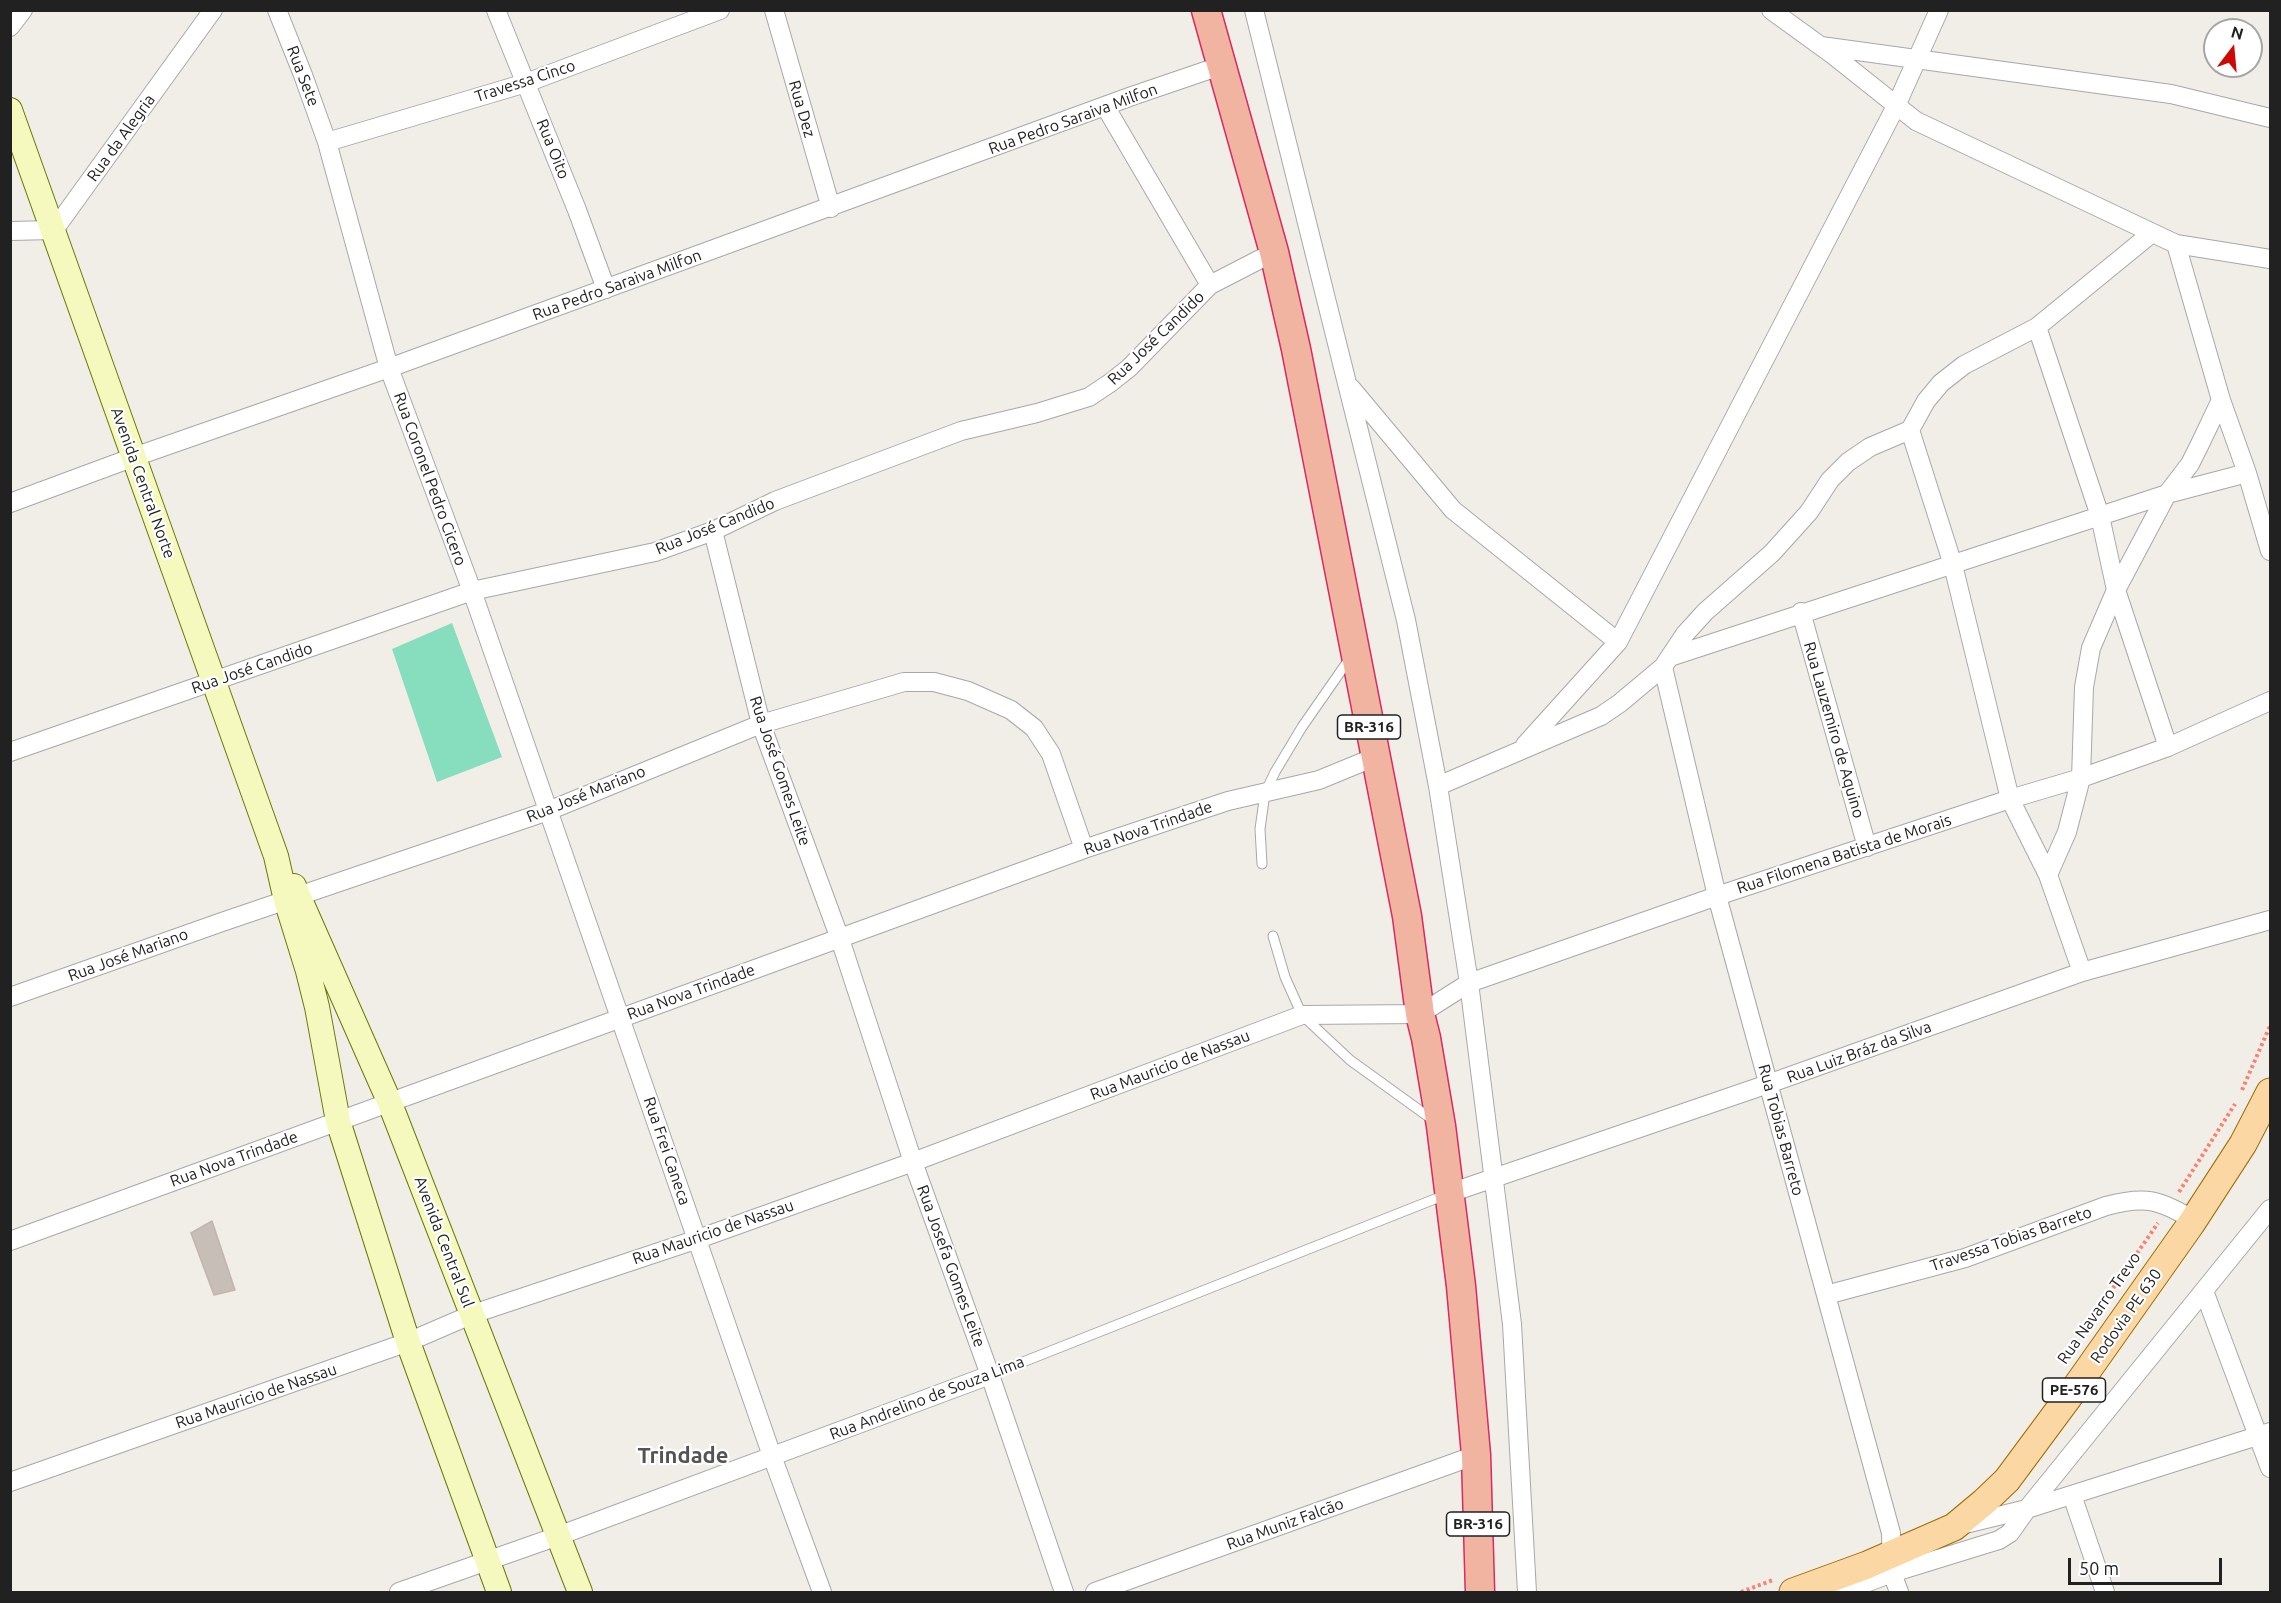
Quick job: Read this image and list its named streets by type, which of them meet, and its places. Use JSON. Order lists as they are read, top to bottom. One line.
{"streets":{"highway":["BR-316"],"main road":["Avenida Central Norte","Avenida Central Sul","Rodovia PE 630","PE-576"],"street":["Rua Sete","Travessa Cinco","Rua Dez","Rua Pedro Saraiva Milfon","Rua da Alegria","Rua Oito","Rua José Candido","Rua Coronel Pedro Cicero","Rua Lauzemiro de Aquino","Rua José Gomes Leite","Rua José Mariano","Rua Nova Trindade","Rua Filomena Batista de Morais","Rua Luiz Bráz da Silva","Rua Mauricio de Nassau","Rua Tobias Barreto","Rua Frei Caneca","Travessa Tobias Barreto","Rua Josefa Gomes Leite","Rua Andrelino de Souza Lima","Rua Muniz Falcão"],"path":["Rua Navarro Trevo"]},"crossings":[["Rua Sete","Travessa Cinco"],["Rua Sete","Rua Coronel Pedro Cicero"],["Travessa Cinco","Rua Oito"],["Travessa Cinco","Rua Coronel Pedro Cicero"],["Rua Dez","Rua Pedro Saraiva Milfon"],["Rua Pedro Saraiva Milfon","Rua Oito"],["Rua Pedro Saraiva Milfon","Rua Coronel Pedro Cicero"],["Rua Pedro Saraiva Milfon","Avenida Central Norte"],["Rua Pedro Saraiva Milfon","BR-316"],["Rua da Alegria","Avenida Central Norte"],["Rua José Candido","Rua Coronel Pedro Cicero"],["Rua José Candido","Avenida Central Norte"],["Rua José Candido","BR-316"],["Rua José Candido","Rua José Gomes Leite"],["Rua Coronel Pedro Cicero","Rua José Mariano"],["Rua Coronel Pedro Cicero","Rua Frei Caneca"],["Avenida Central Norte","Rua José Mariano"],["Avenida Central Norte","Avenida Central Sul"],["BR-316","Rua Nova Trindade"],["BR-316","Rua Filomena Batista de Morais"],["BR-316","Rua Luiz Bráz da Silva"],["BR-316","Rua Mauricio de Nassau"],["BR-316","Rua Andrelino de Souza Lima"],["BR-316","Rua Muniz Falcão"],["Rua Lauzemiro de Aquino","Rua Filomena Batista de Morais"],["Rua José Gomes Leite","Rua José Mariano"],["Rua José Gomes Leite","Rua Nova Trindade"],["Rua José Gomes Leite","Rua Josefa Gomes Leite"],["Rua José Mariano","Rua Nova Trindade"],["Rua José Mariano","Rua Frei Caneca"],["Rua José Mariano","Avenida Central Sul"],["Rua Nova Trindade","Rua Frei Caneca"],["Rua Nova Trindade","Avenida Central Sul"],["Rua Nova Trindade","Rua Josefa Gomes Leite"],["Rua Filomena Batista de Morais","Rua Mauricio de Nassau"],["Rua Filomena Batista de Morais","Rua Tobias Barreto"],["Rua Luiz Bráz da Silva","Rua Tobias Barreto"],["Rua Luiz Bráz da Silva","Rua Andrelino de Souza Lima"],["Rua Mauricio de Nassau","Rua Frei Caneca"],["Rua Mauricio de Nassau","Avenida Central Sul"],["Rua Mauricio de Nassau","Rua Josefa Gomes Leite"],["Rua Tobias Barreto","Travessa Tobias Barreto"],["Rua Tobias Barreto","Rodovia PE 630"],["Rua Frei Caneca","Rua Andrelino de Souza Lima"],["Travessa Tobias Barreto","Rua Navarro Trevo"],["Travessa Tobias Barreto","Rodovia PE 630"],["Avenida Central Sul","Rua Andrelino de Souza Lima"],["Rua Josefa Gomes Leite","Rua Andrelino de Souza Lima"]],"districts":["Trindade"],"scale_bar":"50 m","north":"top"}
